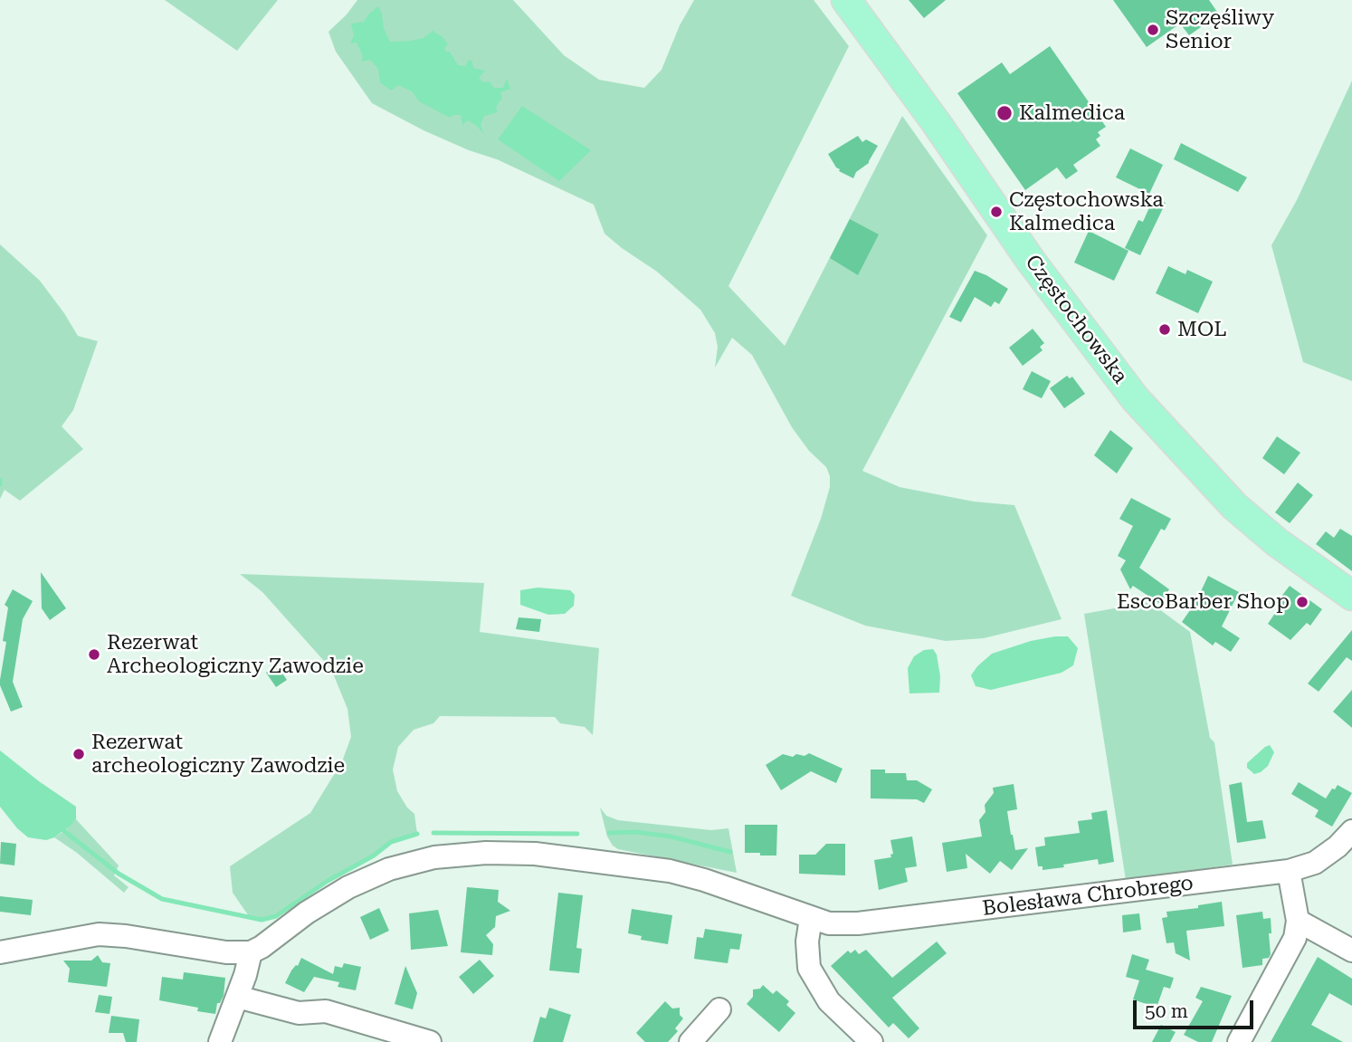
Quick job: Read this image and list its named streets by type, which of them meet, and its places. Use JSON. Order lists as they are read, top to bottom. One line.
{"streets":{"main road":["Częstochowska"],"street":["Bolesława Chrobrego"]},"places":["Szczęśliwy Senior","Kalmedica","Częstochowska Kalmedica","MOL","EscoBarber Shop","Rezerwat Archeologiczny Zawodzie","Rezerwat archeologiczny Zawodzie"],"scale_bar":"50 m"}
